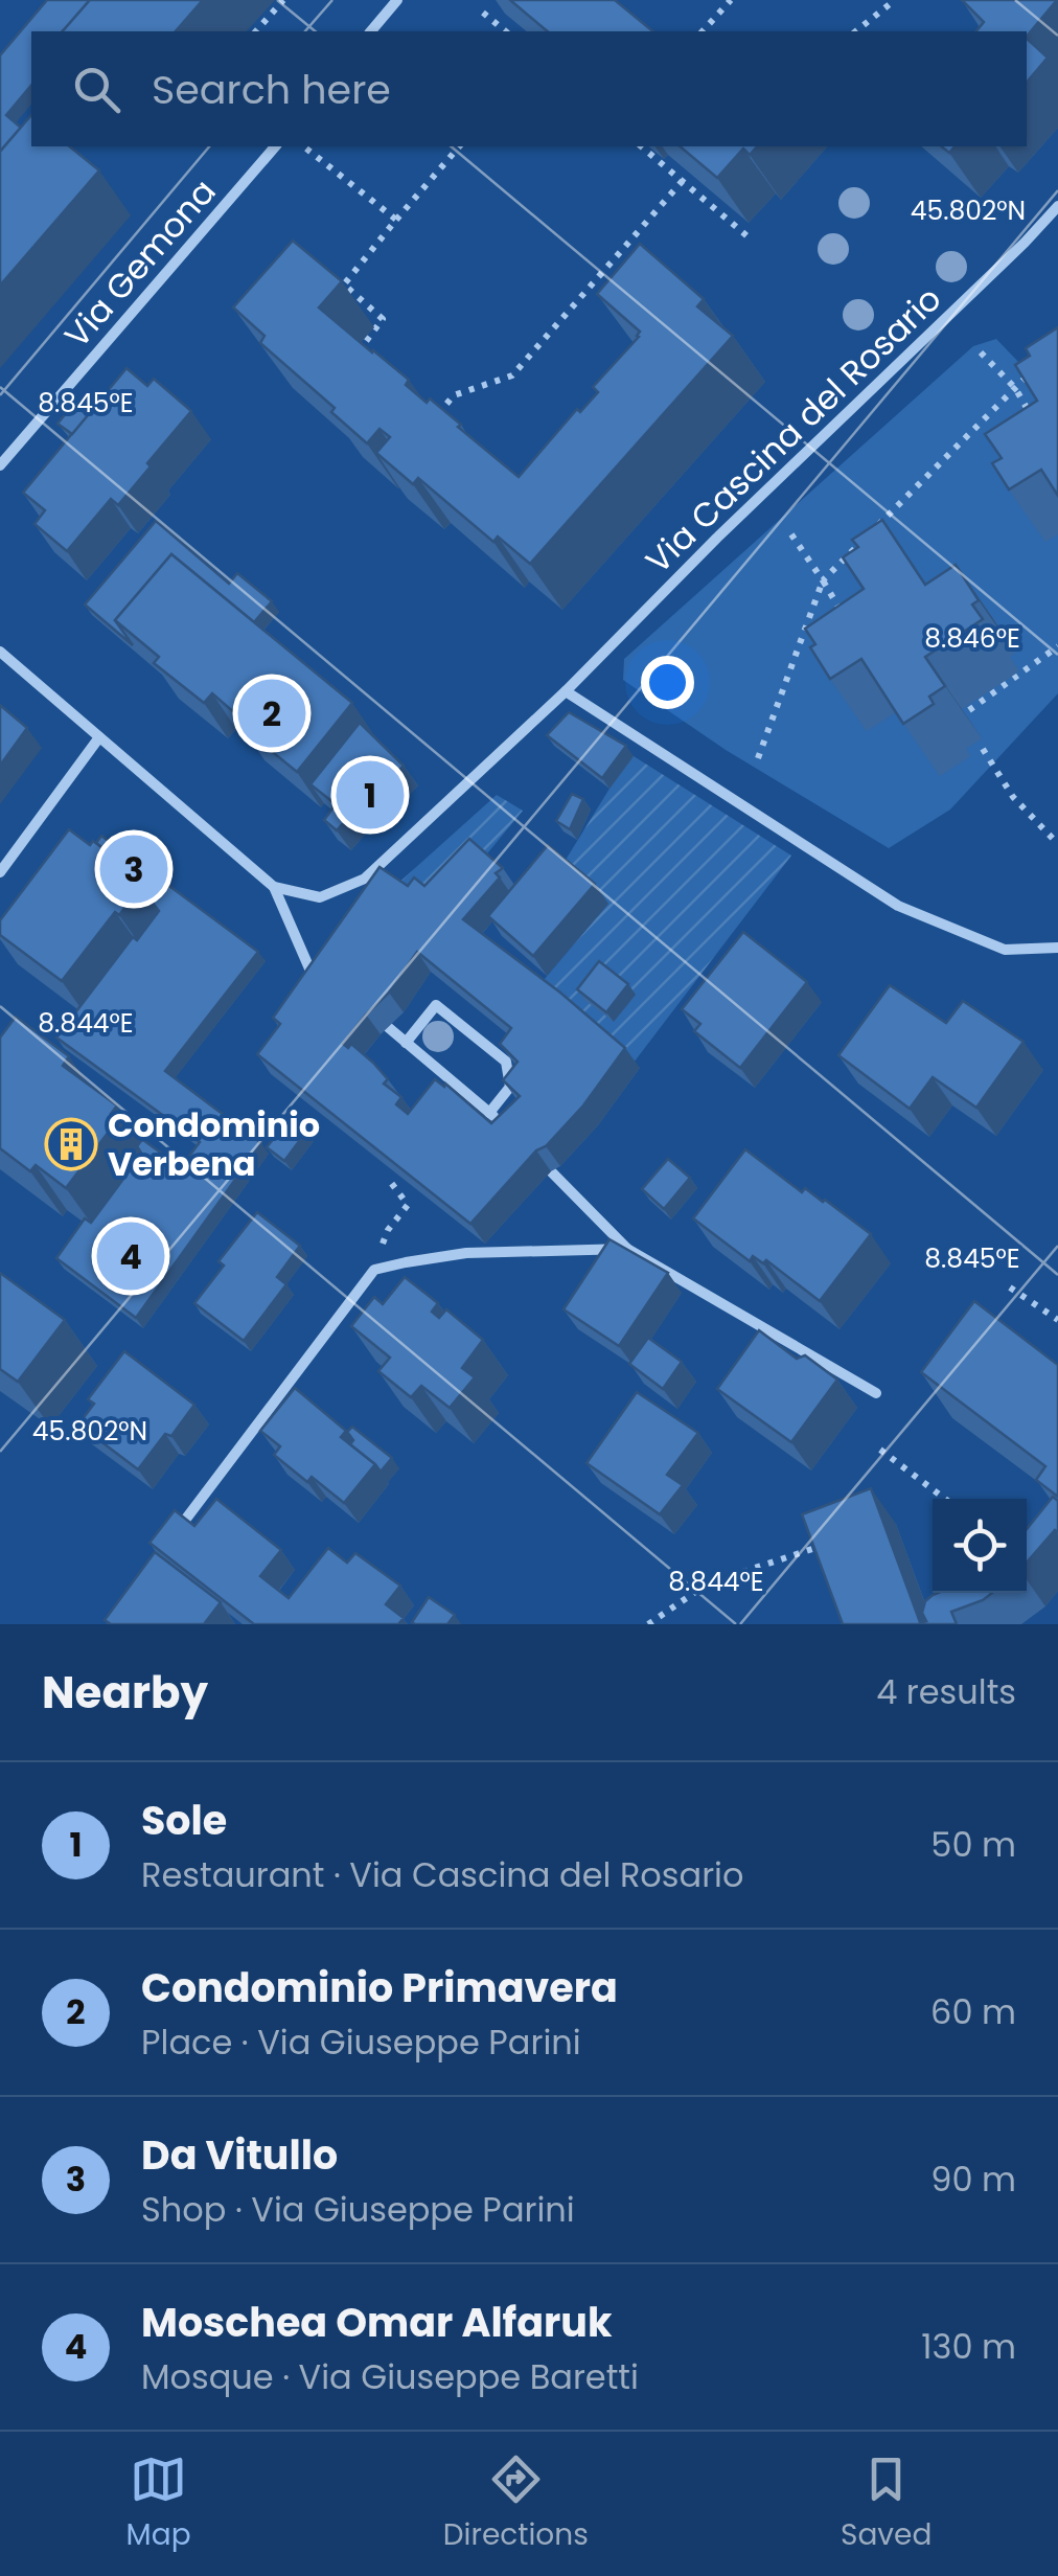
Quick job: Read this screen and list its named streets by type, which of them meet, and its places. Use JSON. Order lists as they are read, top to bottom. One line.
{"streets":{"street":["Via Gemona","Via Cascina del Rosario"]},"places":{"building":["Condominio Verbena"]},"page":{"search":"Search here","pins":["2","1","3","4"],"heading":["Nearby","4 results"],"list":[{"mark":"1","name":"Sole","note":"Restaurant · Via Cascina del Rosario","value":"50 m"},{"mark":"2","name":"Condominio Primavera","note":"Place · Via Giuseppe Parini","value":"60 m"},{"mark":"3","name":"Da Vitullo","note":"Shop · Via Giuseppe Parini","value":"90 m"},{"mark":"4","name":"Moschea Omar Alfaruk","note":"Mosque · Via Giuseppe Baretti","value":"130 m"}],"nav":["Map","Directions","Saved"]},"coordinates":["45.802°N","8.845°E","8.846°E","8.844°E"]}
